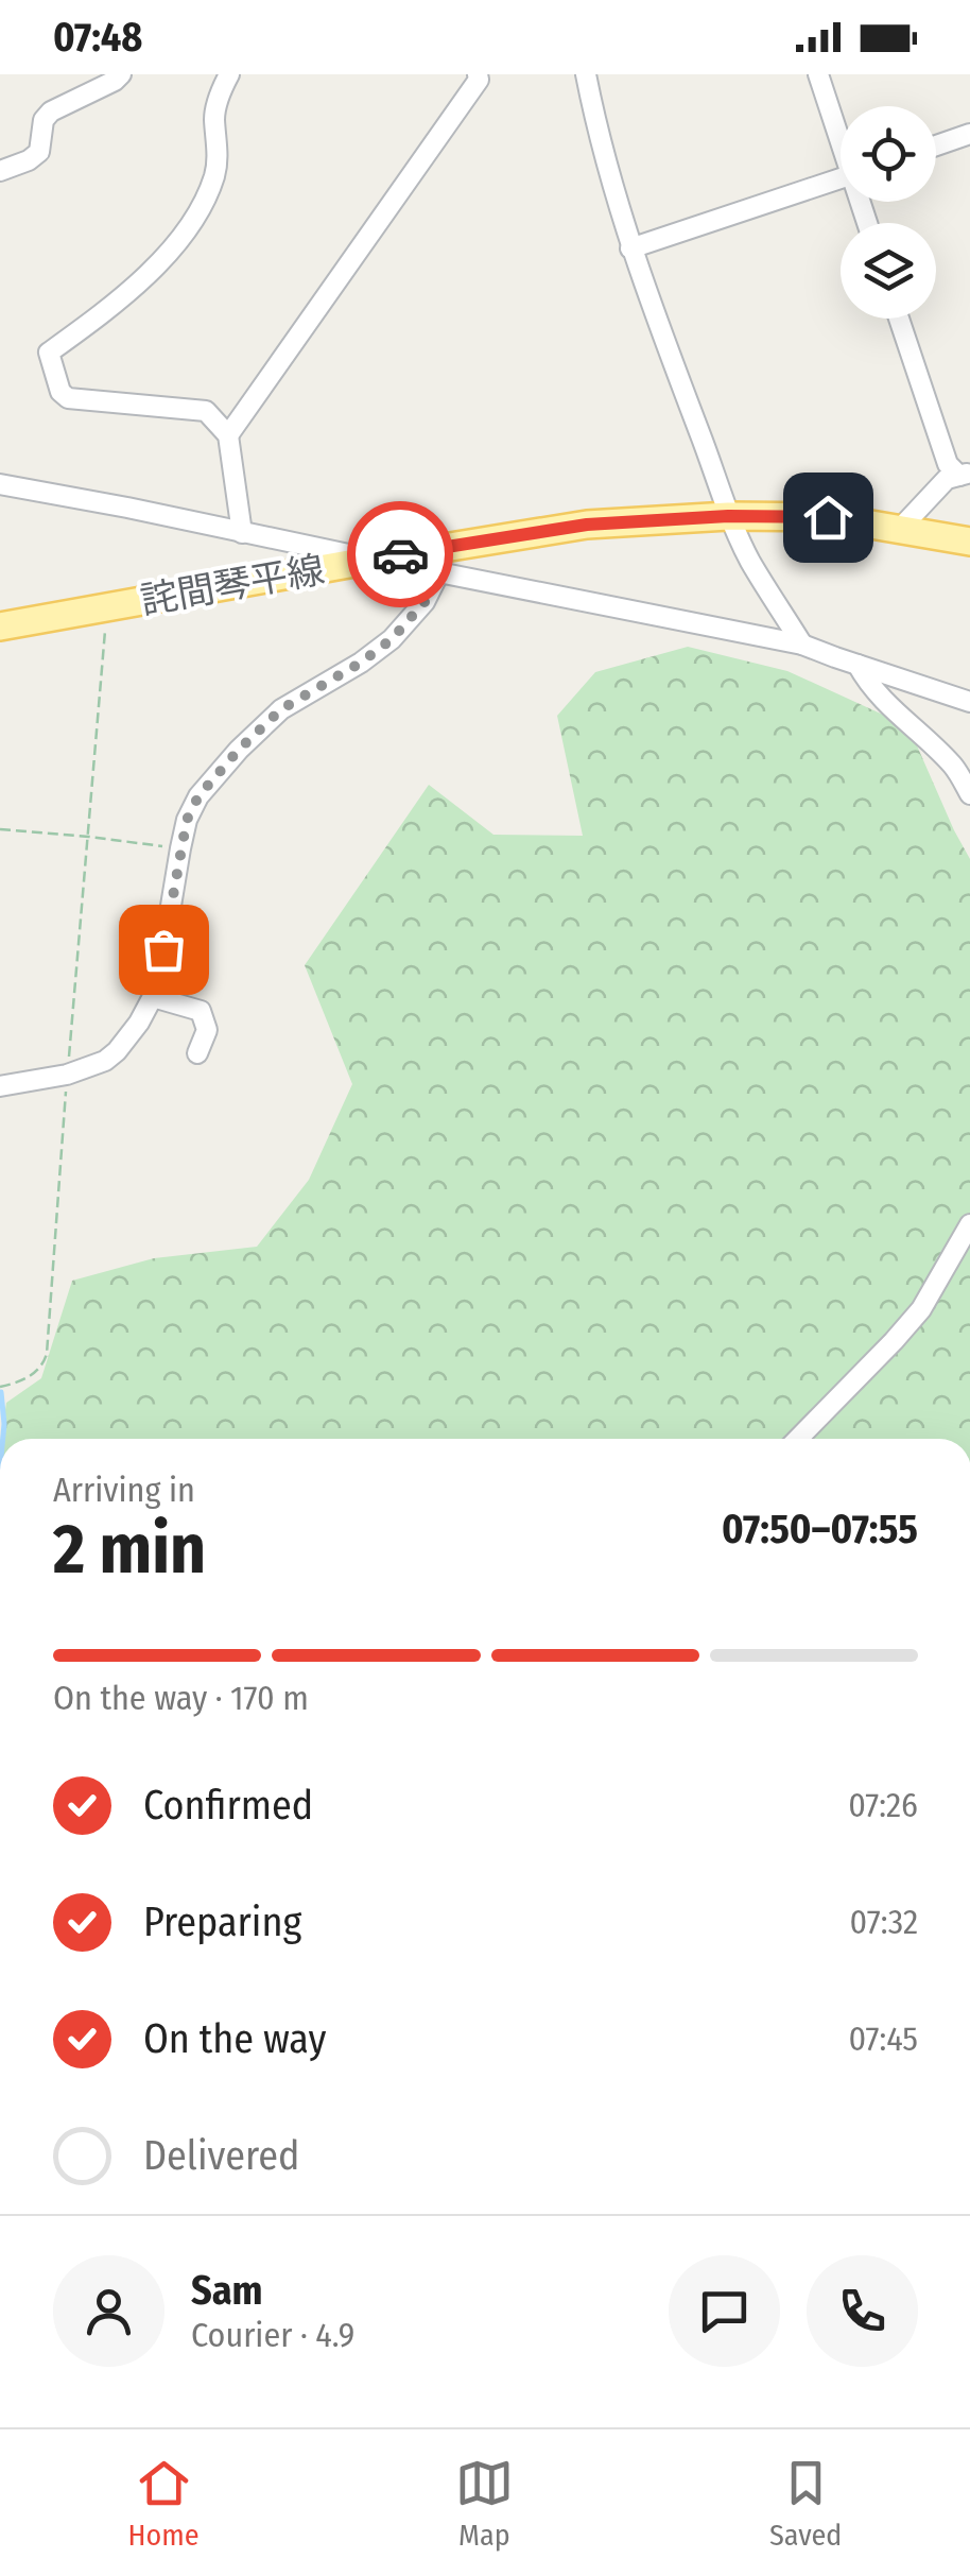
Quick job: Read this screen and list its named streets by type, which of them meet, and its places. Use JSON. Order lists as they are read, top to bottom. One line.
{"streets":{"main road":["詫間琴平線"]},"page":{"status":"07:48","heading":["2 min","Arriving in","07:50–07:55"],"panel":["Sam","Courier · 4.9"],"bar":"On the way · 170 m","list":[["Confirmed","07:26"],["Preparing","07:32"],["On the way","07:45"],"Delivered"],"tabs":["Home","Map","Saved"]}}
